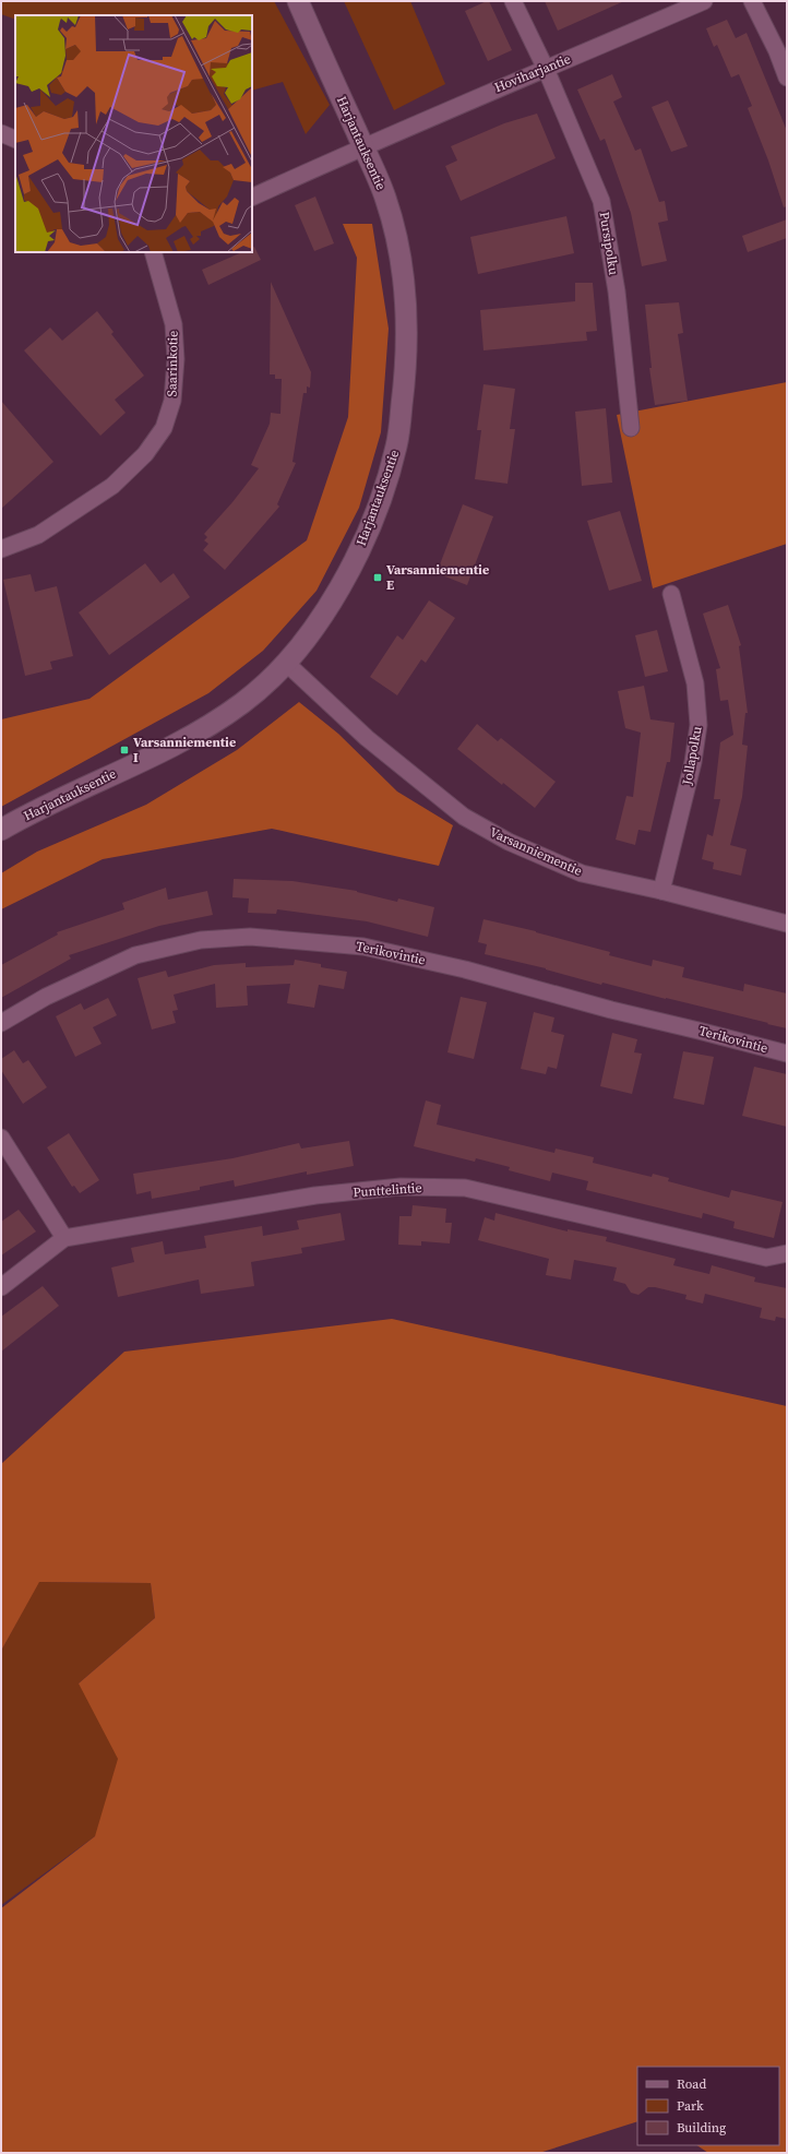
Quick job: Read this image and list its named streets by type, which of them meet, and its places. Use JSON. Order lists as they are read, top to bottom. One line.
{"streets":{"street":["Hoviharjantie","Harjantauksentie","Pursipolku","Saarinkotie","Jollapolku","Varsanniementie","Terikovintie","Punttelintie"]},"crossings":[["Hoviharjantie","Harjantauksentie"],["Hoviharjantie","Pursipolku"],["Harjantauksentie","Varsanniementie"],["Jollapolku","Varsanniementie"]],"places":{"transit":["Varsanniementie E","Varsanniementie I"]},"legend":["Road","Park","Building"]}
